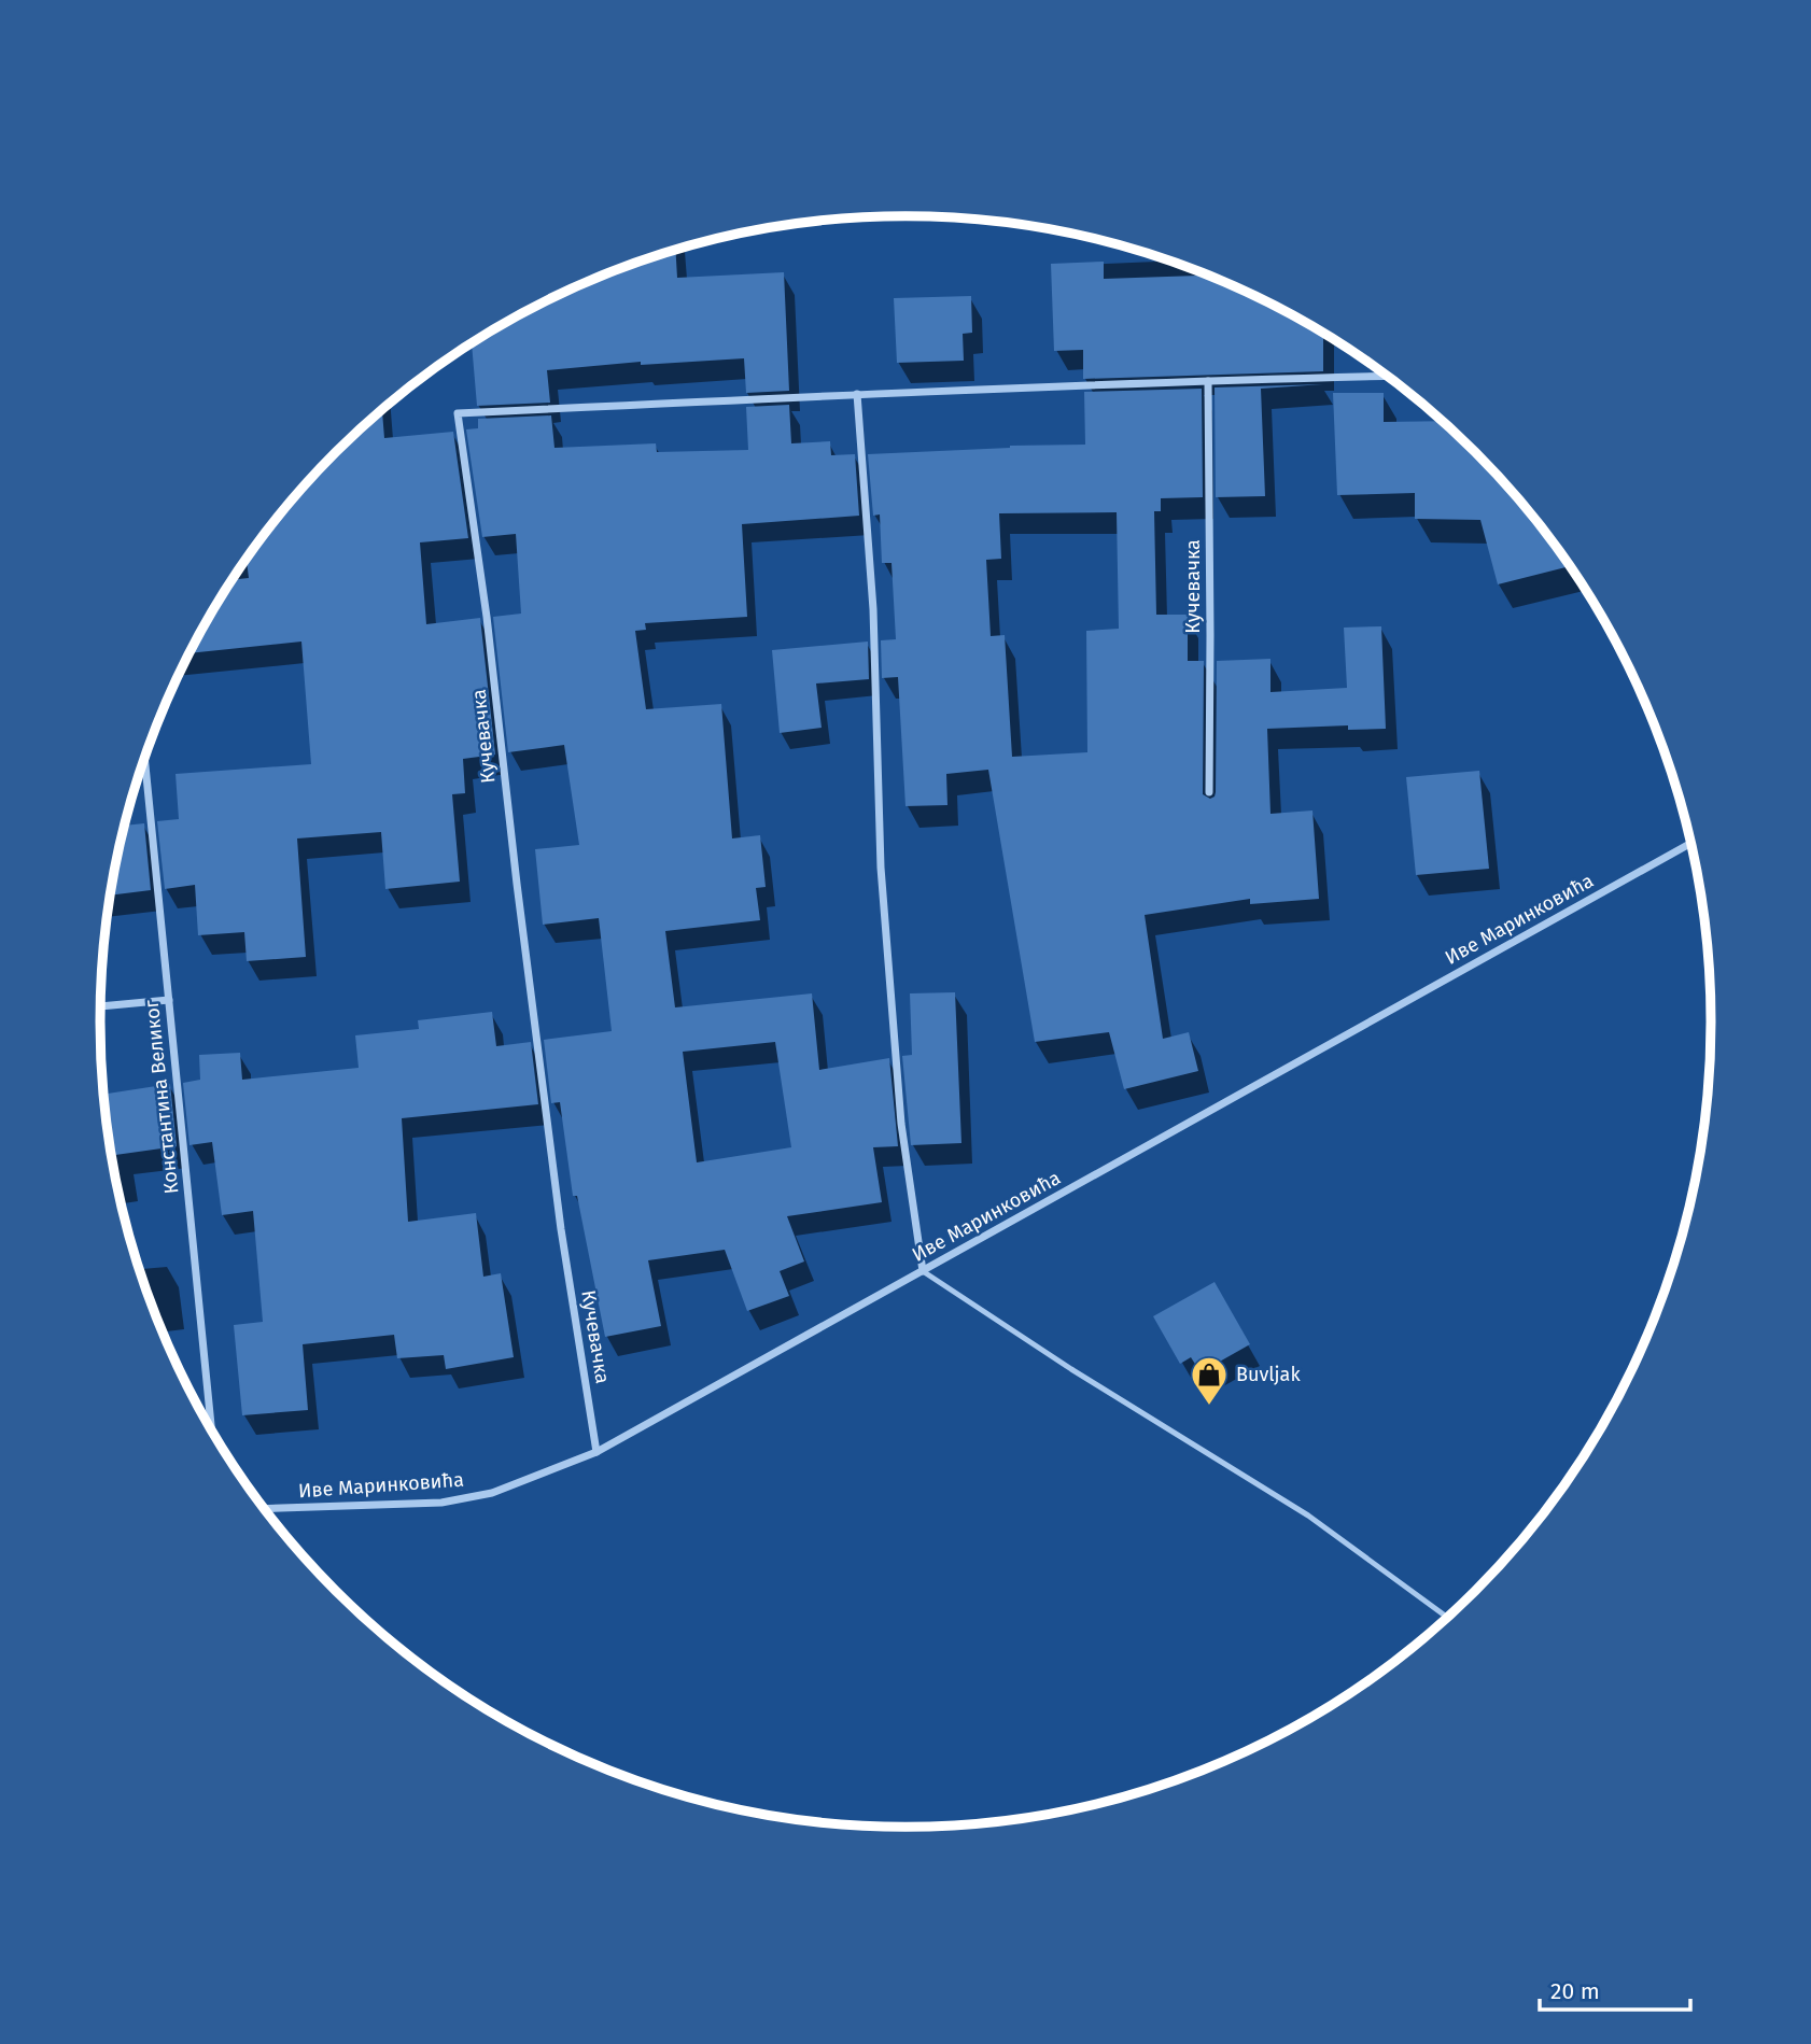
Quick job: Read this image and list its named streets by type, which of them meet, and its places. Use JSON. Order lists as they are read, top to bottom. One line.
{"streets":{"street":["Кучевачка","Иве Маринковића","Константина Великог"]},"crossings":[["Кучевачка","Иве Маринковића"]],"places":{"shop":["Buvljak"]},"scale_bar":"20 m"}
